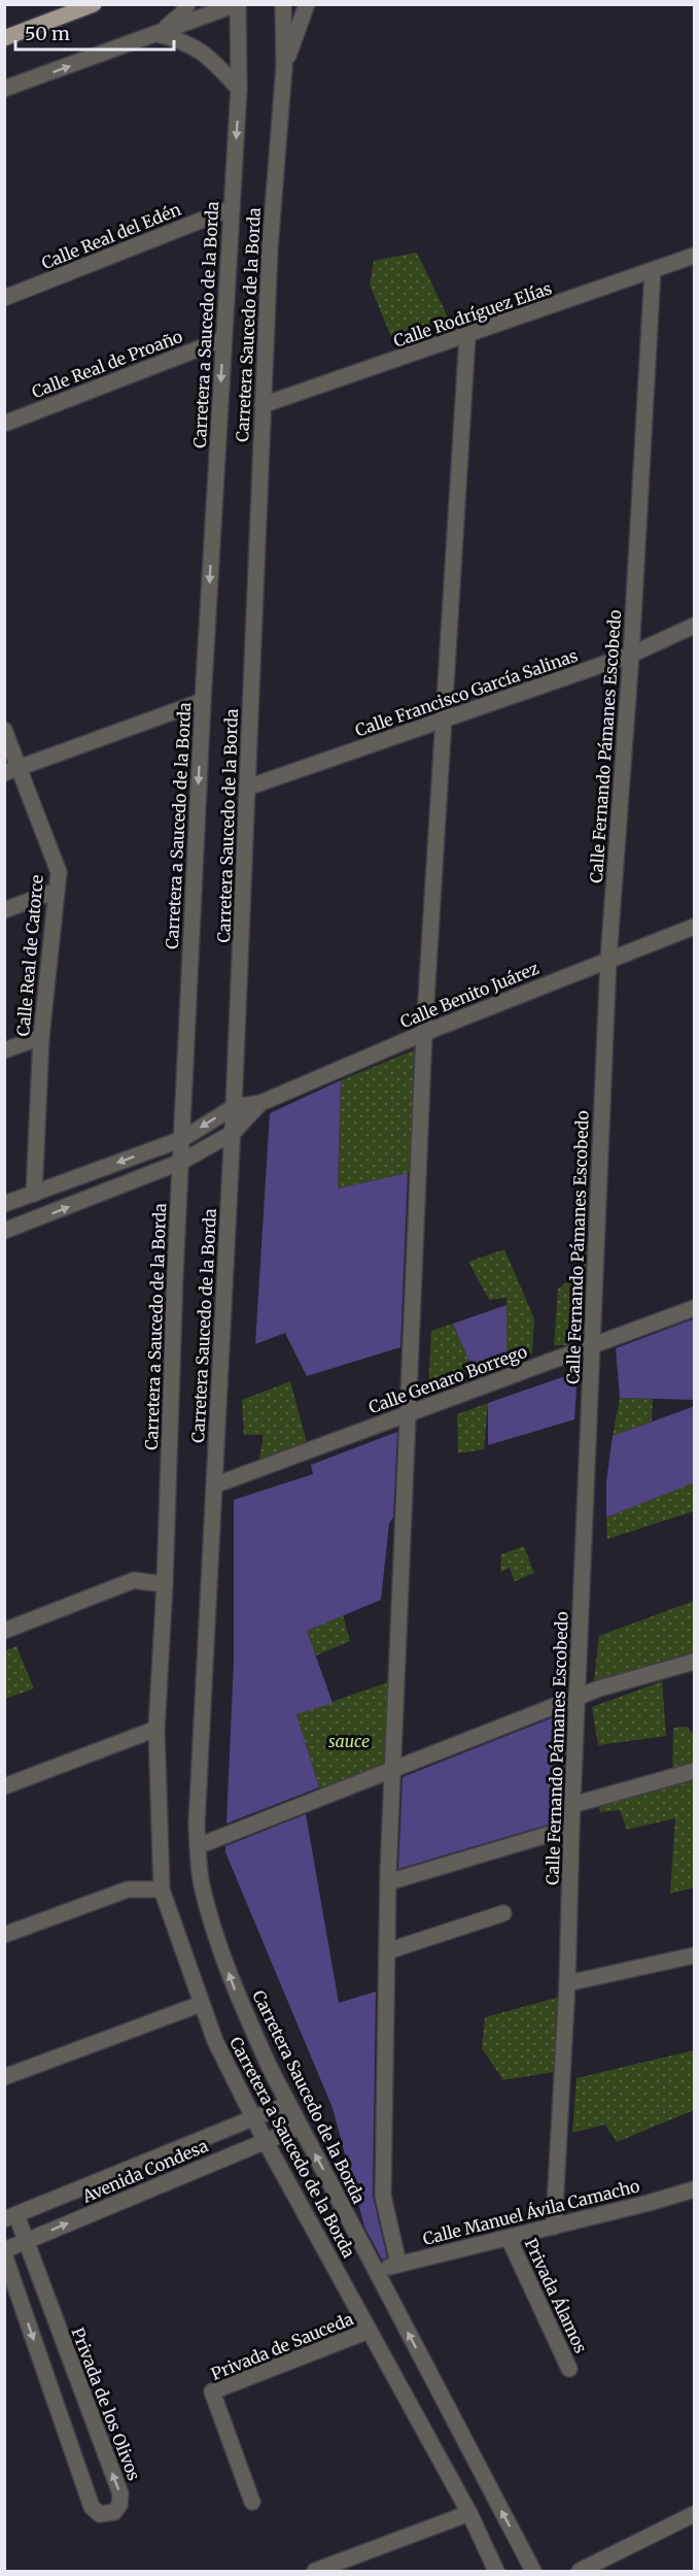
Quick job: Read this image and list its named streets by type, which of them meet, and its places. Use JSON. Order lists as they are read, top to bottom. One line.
{"streets":{"street":["Calle Real del Edén","Calle Rodríguez Elías","Carretera a Saucedo de la Borda","Carretera Saucedo de la Borda","Calle Real de Proaño","Calle Francisco García Salinas","Calle Fernando Pámanes Escobedo","Calle Real de Catorce","Calle Benito Juárez","Calle Genaro Borrego","Avenida Condesa","Calle Manuel Ávila Camacho","Privada Álamos","Privada de Sauceda","Privada de los Olivos"]},"crossings":[["Calle Real del Edén","Carretera a Saucedo de la Borda"],["Calle Rodríguez Elías","Carretera Saucedo de la Borda"],["Calle Rodríguez Elías","Calle Fernando Pámanes Escobedo"],["Carretera a Saucedo de la Borda","Calle Real de Proaño"],["Carretera a Saucedo de la Borda","Calle Benito Juárez"],["Carretera a Saucedo de la Borda","Avenida Condesa"],["Carretera a Saucedo de la Borda","Privada de Sauceda"],["Carretera Saucedo de la Borda","Calle Francisco García Salinas"],["Carretera Saucedo de la Borda","Calle Benito Juárez"],["Carretera Saucedo de la Borda","Calle Genaro Borrego"],["Carretera Saucedo de la Borda","Avenida Condesa"],["Carretera Saucedo de la Borda","Calle Manuel Ávila Camacho"],["Calle Francisco García Salinas","Calle Fernando Pámanes Escobedo"],["Calle Fernando Pámanes Escobedo","Calle Benito Juárez"],["Calle Fernando Pámanes Escobedo","Calle Genaro Borrego"],["Calle Fernando Pámanes Escobedo","Calle Manuel Ávila Camacho"],["Avenida Condesa","Privada de los Olivos"],["Calle Manuel Ávila Camacho","Privada Álamos"]],"parks":["sauce"],"scale_bar":"50 m"}
